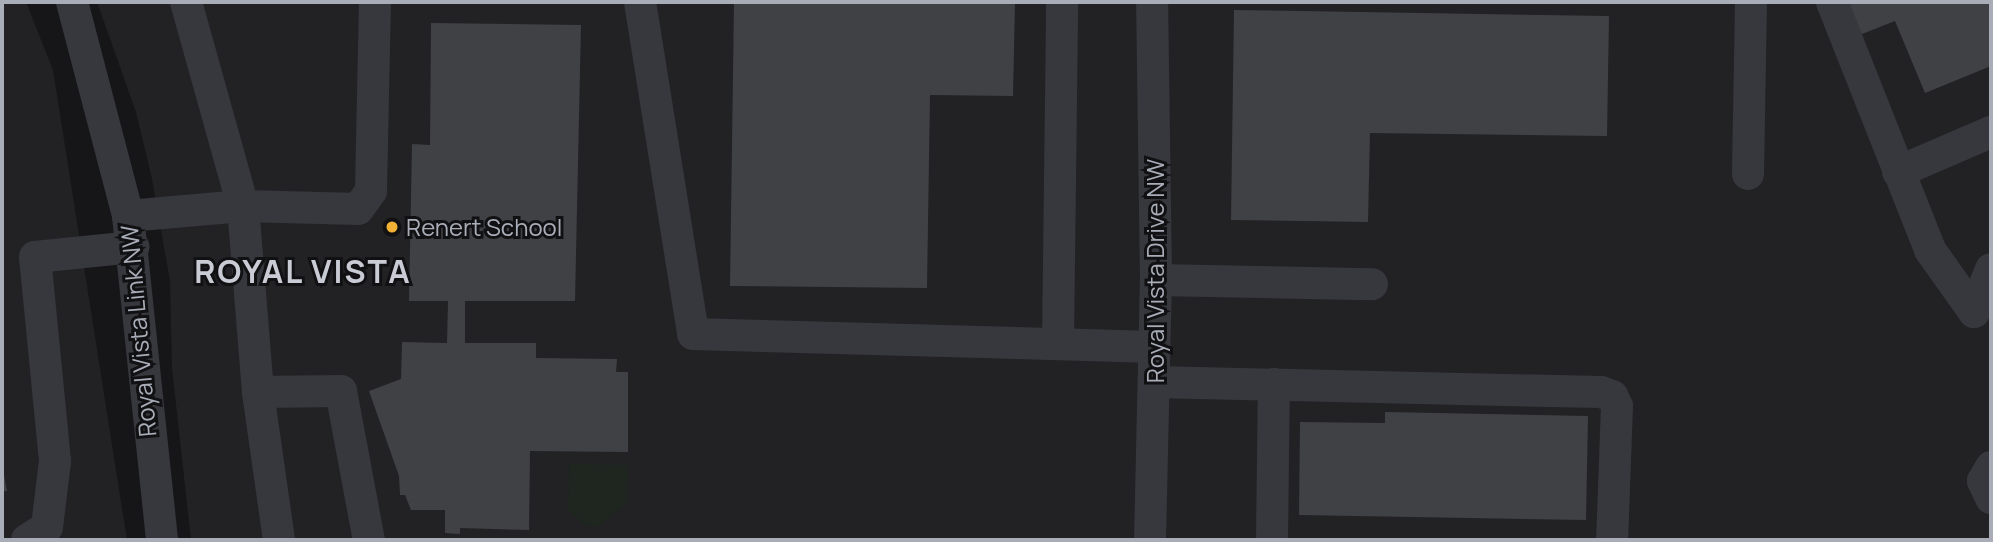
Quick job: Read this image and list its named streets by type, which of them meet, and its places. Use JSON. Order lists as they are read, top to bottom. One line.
{"streets":{"street":["Royal Vista Drive NW","Royal Vista Link NW"]},"districts":["ROYAL VISTA"],"places":["Renert School"]}
